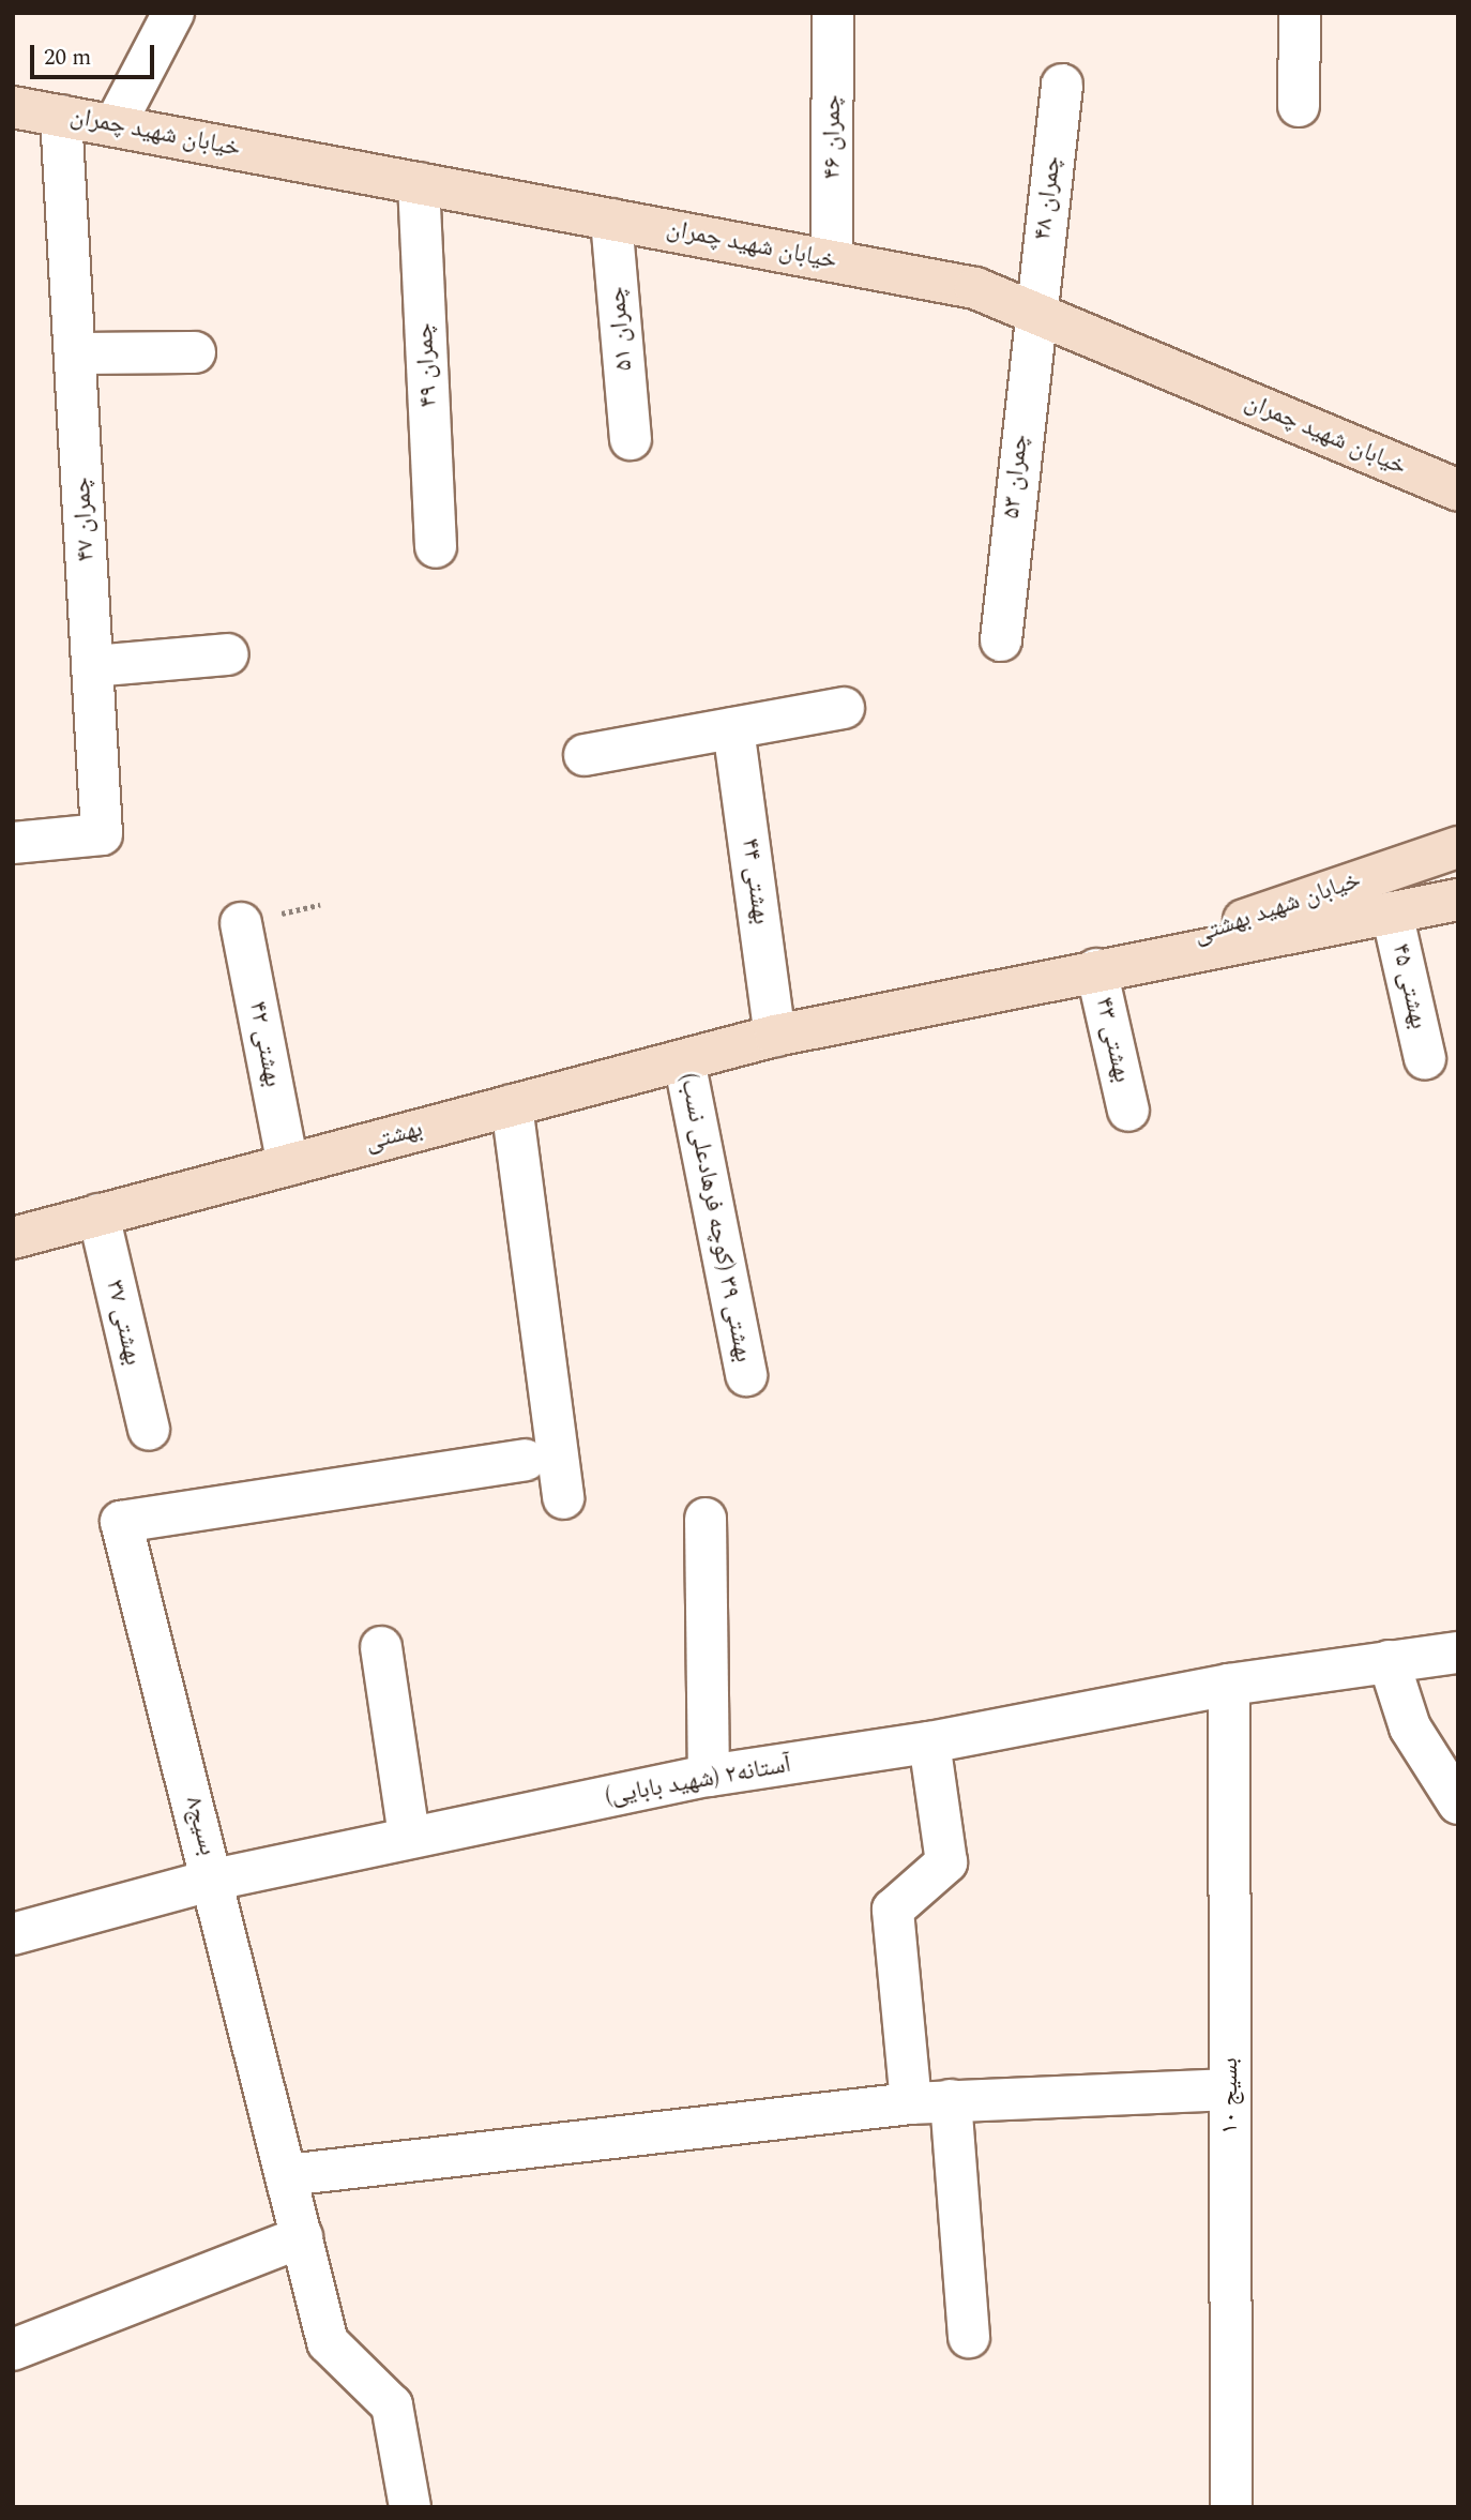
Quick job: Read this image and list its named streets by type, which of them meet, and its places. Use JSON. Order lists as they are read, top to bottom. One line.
{"streets":{"main road":["خیابان شهید چمران","خیابان شهید بهشتی","بهشتی"],"street":["چمران ۴۶","چمران ۴۸","چمران ۵۱","چمران ۴۹","چمران ۵۳","چمران ۴۷","بهشتی ۴۴","بهشتی ۴۵","بهشتی ۴۳","بهشتی ۴۲","بهشتی ۳۹ (کوچه فرهادعلی نسب)","بهشتی ۳۷","آستانه۲ (شهید بابایی)","بسیج۸","بسیج ۱۰"]},"crossings":[["خیابان شهید چمران","چمران ۴۶"],["خیابان شهید چمران","چمران ۴۸"],["خیابان شهید چمران","چمران ۵۱"],["خیابان شهید چمران","چمران ۴۹"],["خیابان شهید چمران","چمران ۵۳"],["خیابان شهید چمران","چمران ۴۷"],["چمران ۴۸","چمران ۵۳"],["بهشتی ۴۴","خیابان شهید بهشتی"],["بهشتی ۴۴","بهشتی"],["خیابان شهید بهشتی","بهشتی ۴۵"],["خیابان شهید بهشتی","بهشتی ۴۳"],["خیابان شهید بهشتی","بهشتی"],["بهشتی ۴۲","بهشتی"],["بهشتی","بهشتی ۳۹ (کوچه فرهادعلی نسب)"],["بهشتی","بهشتی ۳۷"],["آستانه۲ (شهید بابایی)","بسیج۸"],["آستانه۲ (شهید بابایی)","بسیج ۱۰"]],"scale_bar":"20 m"}
